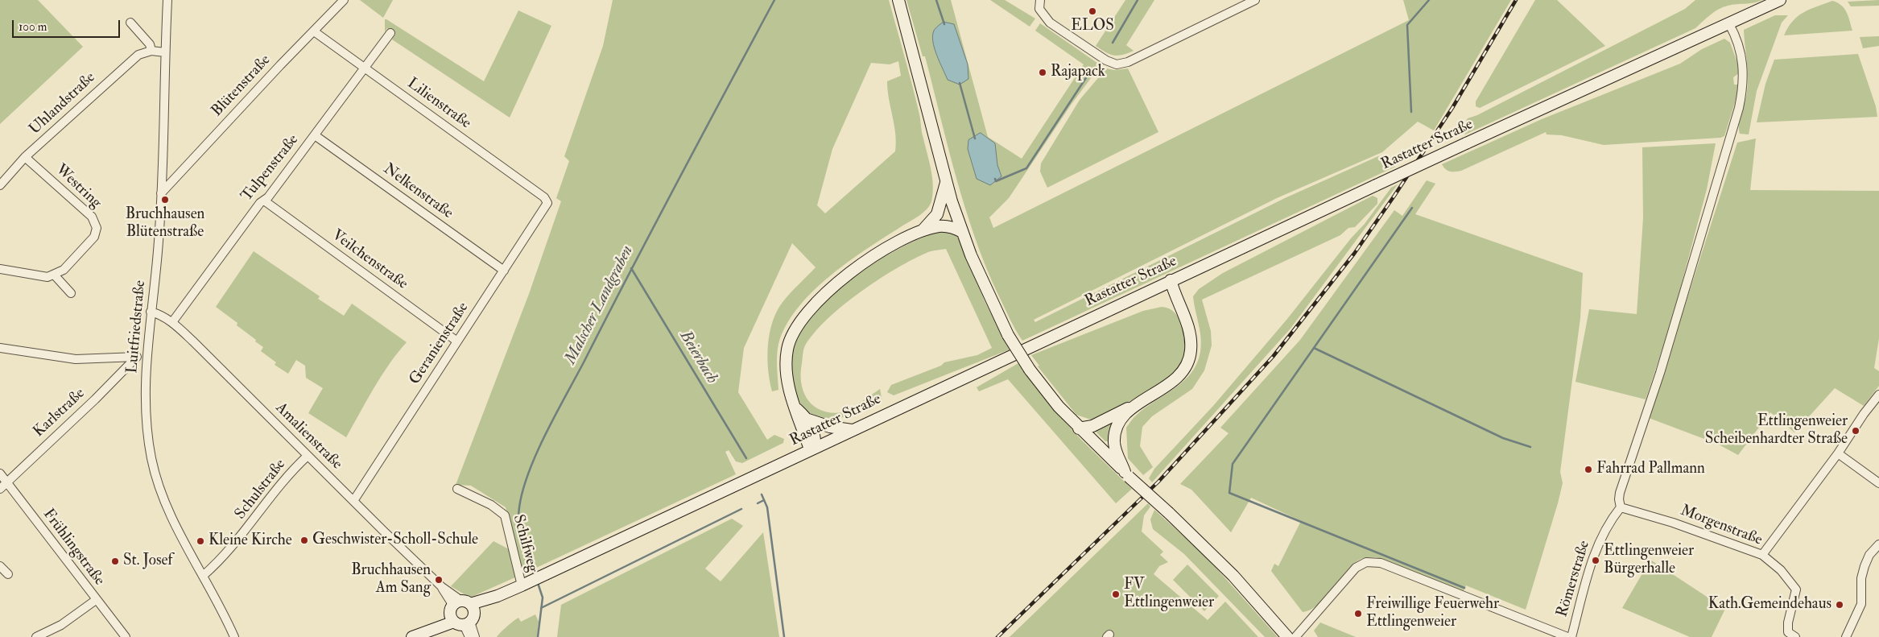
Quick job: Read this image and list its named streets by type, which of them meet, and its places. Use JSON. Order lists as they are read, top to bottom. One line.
{"streets":{"main road":["Rastatter Straße"],"street":["Blütenstraße","Uhlandstraße","Lilienstraße","Tulpenstraße","Westring","Nelkenstraße","Veilchenstraße","Luitfriedstraße","Geranienstraße","Karlstraße","Amalienstraße","Schulstraße","Morgenstraße","Schilfweg","Frühlingstraße","Römerstraße"]},"crossings":[["Blütenstraße","Lilienstraße"],["Blütenstraße","Luitfriedstraße"],["Uhlandstraße","Westring"],["Lilienstraße","Tulpenstraße"],["Lilienstraße","Geranienstraße"],["Rastatter Straße","Amalienstraße"],["Rastatter Straße","Schilfweg"],["Tulpenstraße","Nelkenstraße"],["Tulpenstraße","Veilchenstraße"],["Tulpenstraße","Amalienstraße"],["Nelkenstraße","Geranienstraße"],["Veilchenstraße","Geranienstraße"],["Luitfriedstraße","Amalienstraße"],["Luitfriedstraße","Schulstraße"],["Geranienstraße","Amalienstraße"],["Karlstraße","Frühlingstraße"],["Amalienstraße","Schulstraße"],["Morgenstraße","Römerstraße"]],"water":["Malscher Landgraben","Beierbach"],"places":["ELOS","Rajapack","Bruchhausen Blütenstraße","Ettlingenweier Scheibenhardter Straße","Fahrrad Pallmann","Geschwister-Scholl-Schule","Kleine Kirche","Ettlingenweier Bürgerhalle","St. Josef","Bruchhausen Am Sang","FV Ettlingenweier","Kath.Gemeindehaus","Freiwillige Feuerwehr Ettlingenweier"],"scale_bar":"100 m"}
